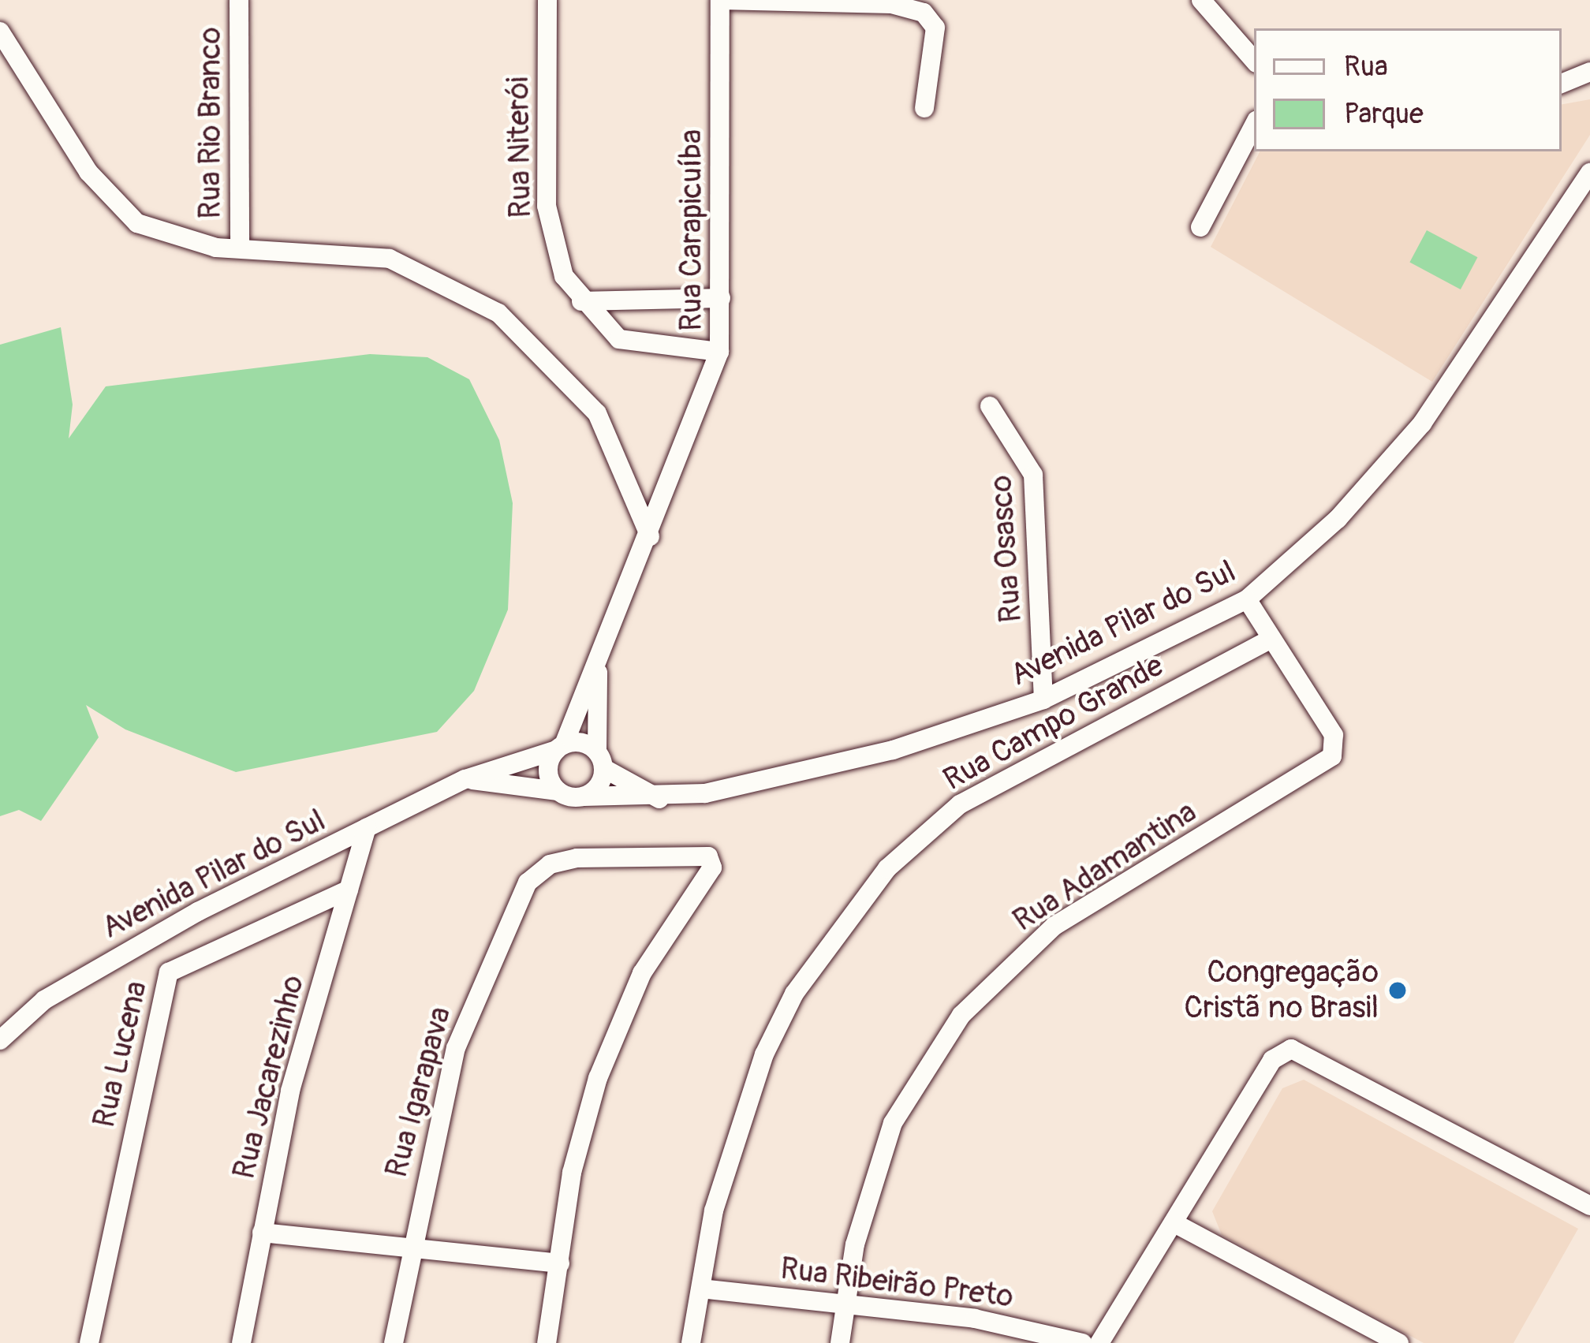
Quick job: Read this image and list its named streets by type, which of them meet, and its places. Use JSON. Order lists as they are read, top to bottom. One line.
{"streets":{"street":["Rua Rio Branco","Rua Niterói","Rua Carapicuíba","Rua Osasco","Avenida Pilar do Sul","Rua Campo Grande","Rua Adamantina","Rua Lucena","Rua Jacarezinho","Rua Igarapava","Rua Ribeirão Preto"]},"crossings":[["Rua Niterói","Rua Carapicuíba"],["Rua Carapicuíba","Avenida Pilar do Sul"],["Rua Osasco","Avenida Pilar do Sul"],["Avenida Pilar do Sul","Rua Jacarezinho"],["Rua Campo Grande","Rua Adamantina"],["Rua Campo Grande","Rua Ribeirão Preto"],["Rua Adamantina","Rua Ribeirão Preto"],["Rua Lucena","Rua Jacarezinho"]],"places":["Congregação Cristã no Brasil"],"legend":["Rua","Parque"]}
